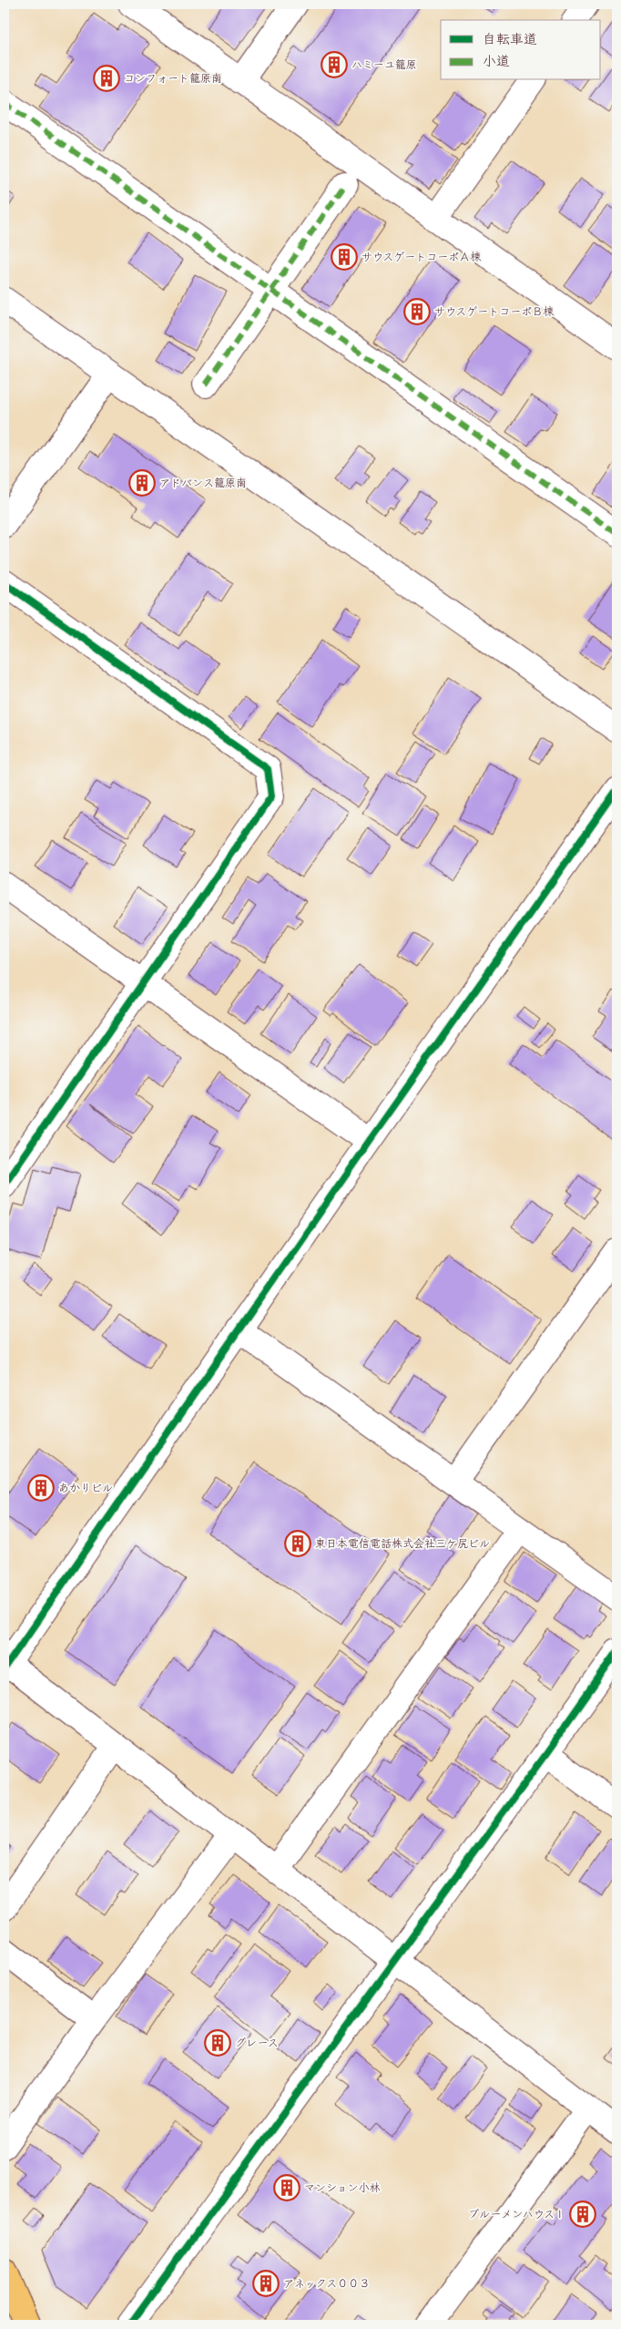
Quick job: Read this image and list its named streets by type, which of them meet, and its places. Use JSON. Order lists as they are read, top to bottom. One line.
{"places":{"building":["ハミーユ籠原","コンフォート籠原南","サウスゲートコーポＡ棟","サウスゲートコーポＢ棟","アドバンス籠原南","あかりビル","東日本電信電話株式会社三ケ尻ビル","グレース","マンション小林","ブルーメンハウスＩ","アネックス００３"]},"legend":["自転車道","小道"]}
